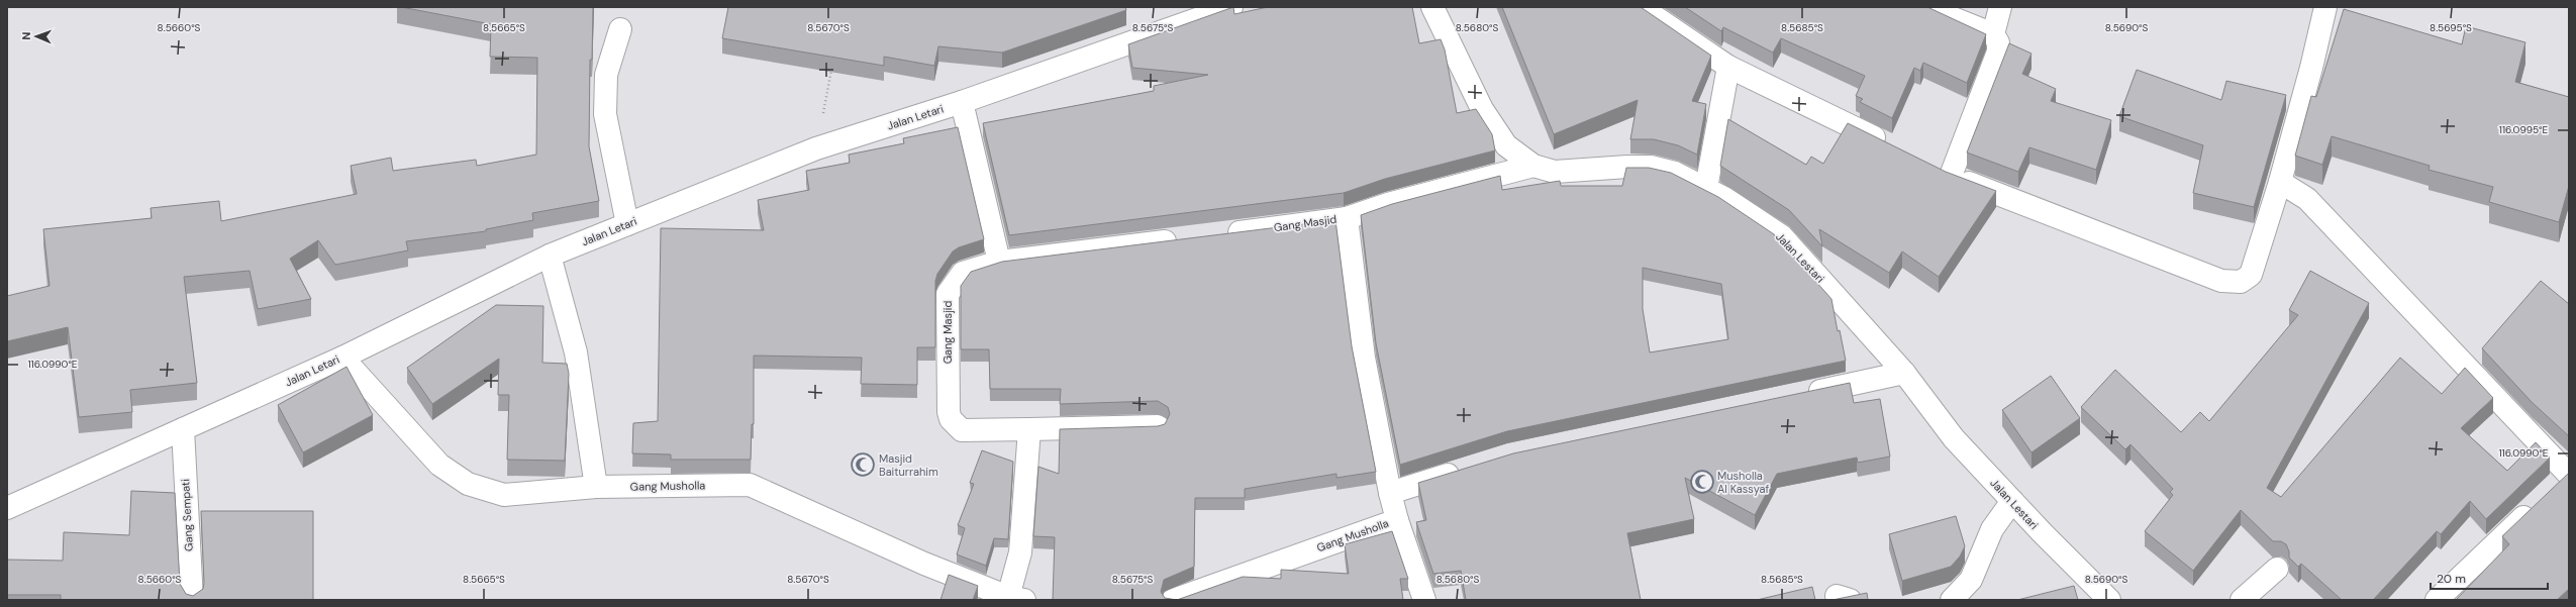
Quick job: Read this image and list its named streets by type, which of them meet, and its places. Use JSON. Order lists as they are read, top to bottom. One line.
{"streets":{"street":["Jalan Letari","Gang Masjid","Jalan Lestari","Gang Musholla","Gang Sempati"]},"crossings":[["Jalan Letari","Gang Musholla"],["Jalan Letari","Gang Sempati"],["Gang Masjid","Jalan Lestari"],["Gang Masjid","Gang Musholla"]],"places":{"mosque":["Masjid Baiturrahim","Musholla Al Kassyaf"]},"scale_bar":"20 m","north":"left","coordinates":["8.5660°S","8.5665°S","8.5670°S","8.5675°S","8.5680°S","8.5685°S","8.5690°S","8.5695°S","116.0995°E","116.0990°E"]}
